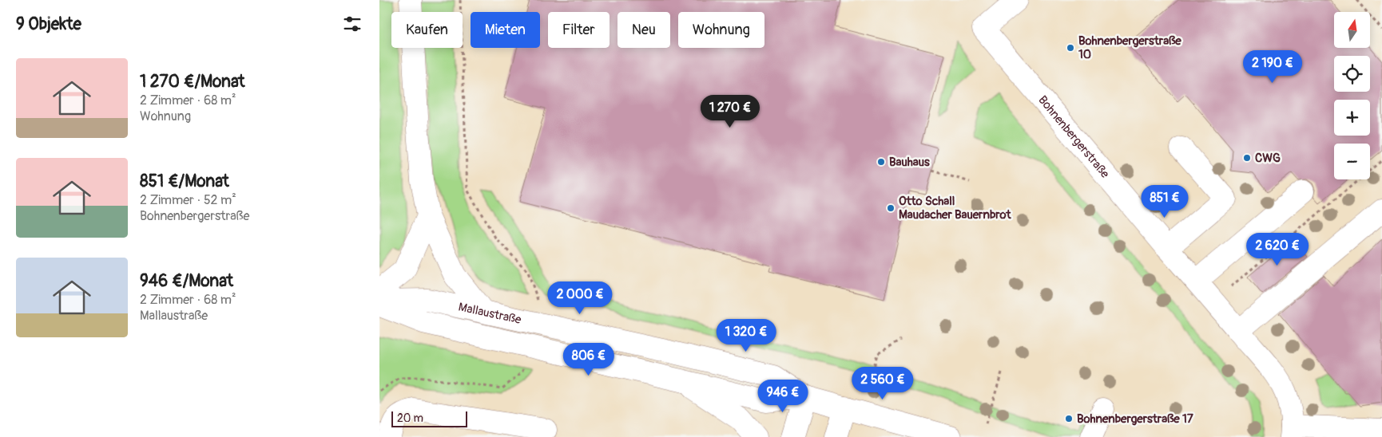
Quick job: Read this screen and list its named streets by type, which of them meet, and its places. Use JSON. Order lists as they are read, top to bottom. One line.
{"streets":{"main road":["Bohnenbergerstraße","Mallaustraße"]},"places":["Bohnenbergerstraße 10","CWG","Bauhaus","Otto Schall Maudacher Bauernbrot","Bohnenbergerstraße 17"],"scale_bar":"20 m","north":"top","page":{"heading":"9 Objekte","map_buttons":["+","−"],"chip":["Kaufen","Mieten","Filter","Neu","Wohnung"],"list":[{"name":"1 270 €/Monat","note":"2 Zimmer · 68 m² · Wohnung"},{"name":"851 €/Monat","note":"2 Zimmer · 52 m² · Bohnenbergerstraße"},{"name":"946 €/Monat","note":"2 Zimmer · 68 m² · Mallaustraße"}],"price":["2 190 €","1 270 €","851 €","2 620 €","2 000 €","1 320 €","806 €","2 560 €","946 €"],"scale":"20 m"}}
